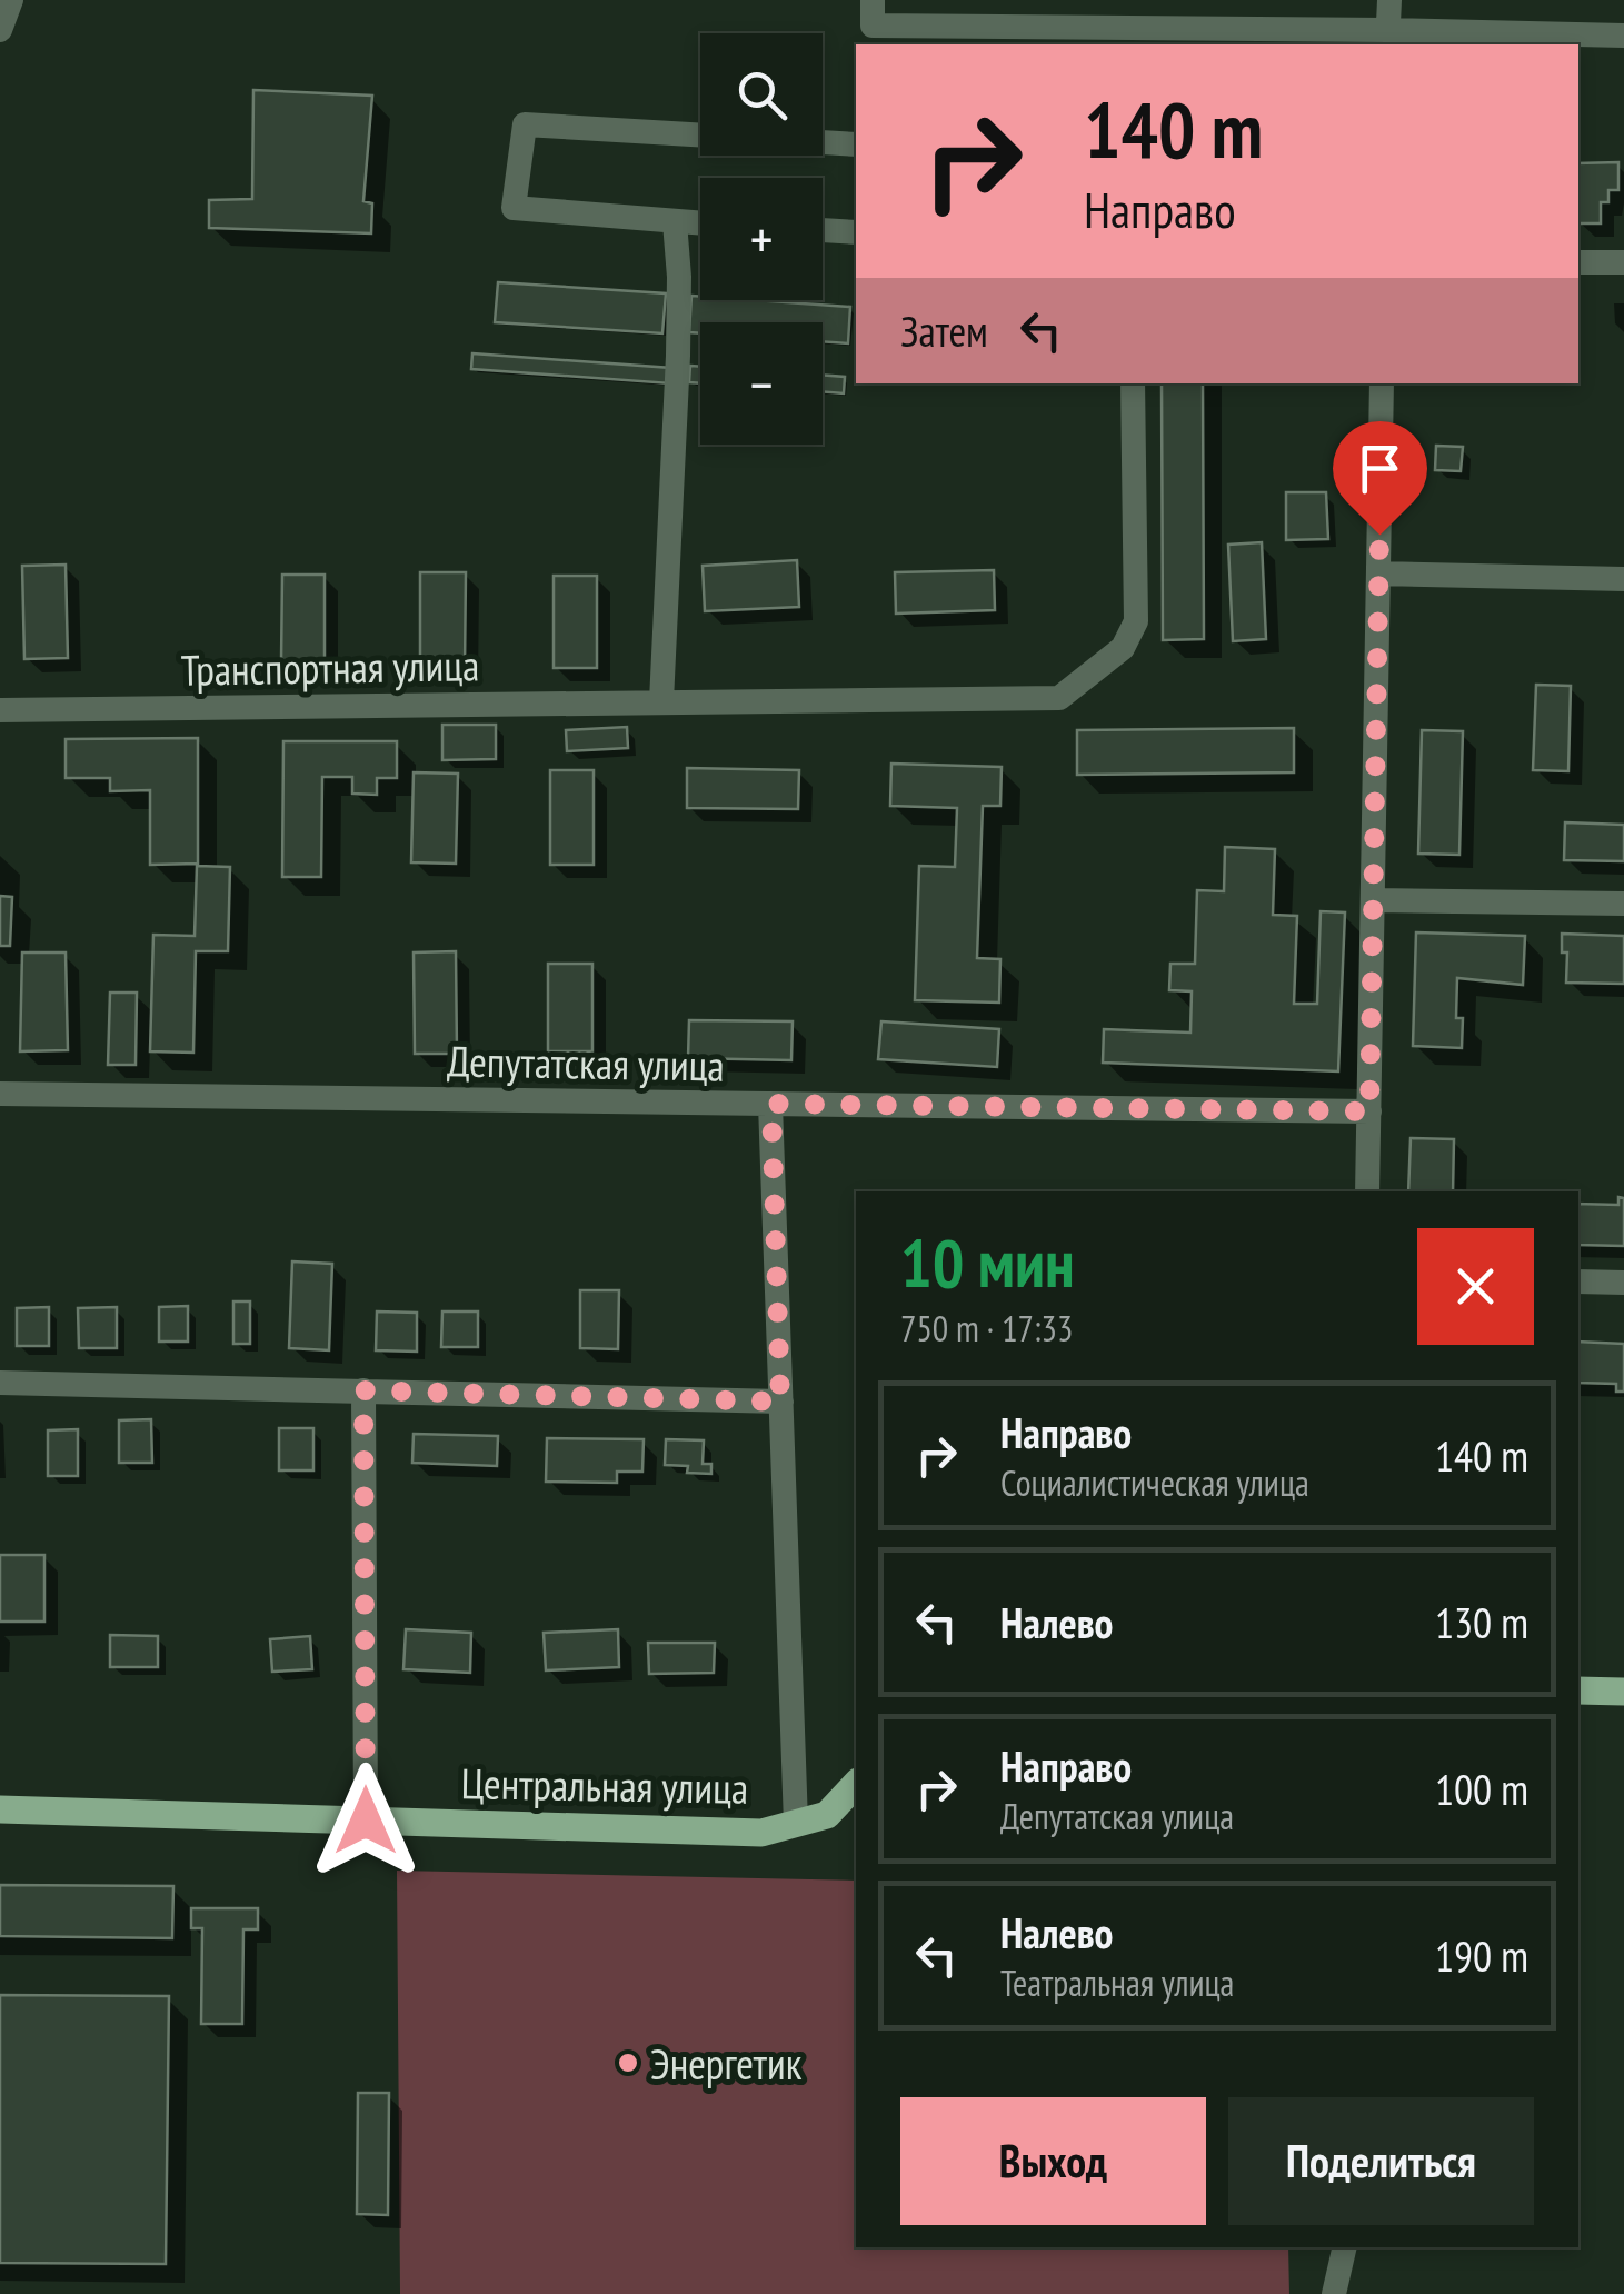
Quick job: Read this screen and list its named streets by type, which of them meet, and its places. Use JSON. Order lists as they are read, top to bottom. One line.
{"streets":{"main road":["Центральная улица"],"street":["Транспортная улица","Депутатская улица"]},"places":["Энергетик"],"page":{"map_buttons":["+","−"],"turn":["140 m","Направо"],"then":"Затем","heading":["10 мин","750 m · 17:33"],"list":[{"name":"Направо","note":"Социалистическая улица","value":"140 m"},{"name":"Налево","value":"130 m"},{"name":"Направо","note":"Депутатская улица","value":"100 m"},{"name":"Налево","note":"Театральная улица","value":"190 m"}],"buttons":["Выход","Поделиться"]}}
